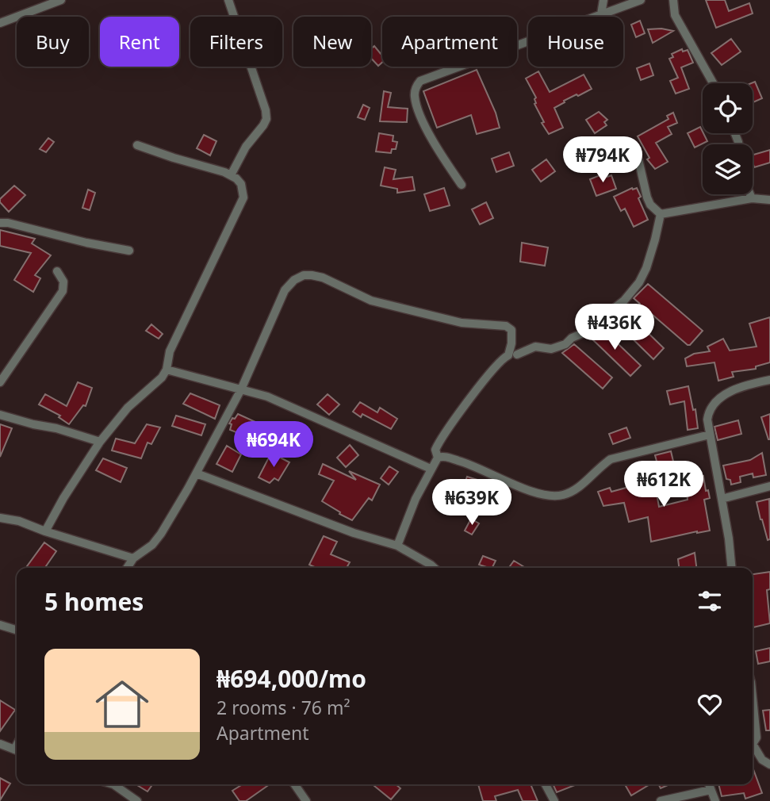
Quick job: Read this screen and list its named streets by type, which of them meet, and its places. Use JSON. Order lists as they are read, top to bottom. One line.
{"page":{"chip":["Buy","Rent","Filters","New","Apartment","House"],"price":["₦794K","₦436K","₦694K","₦612K","₦639K"],"heading":"5 homes","list":[{"name":"₦694,000/mo","note":"2 rooms · 76 m² · Apartment"}]}}
